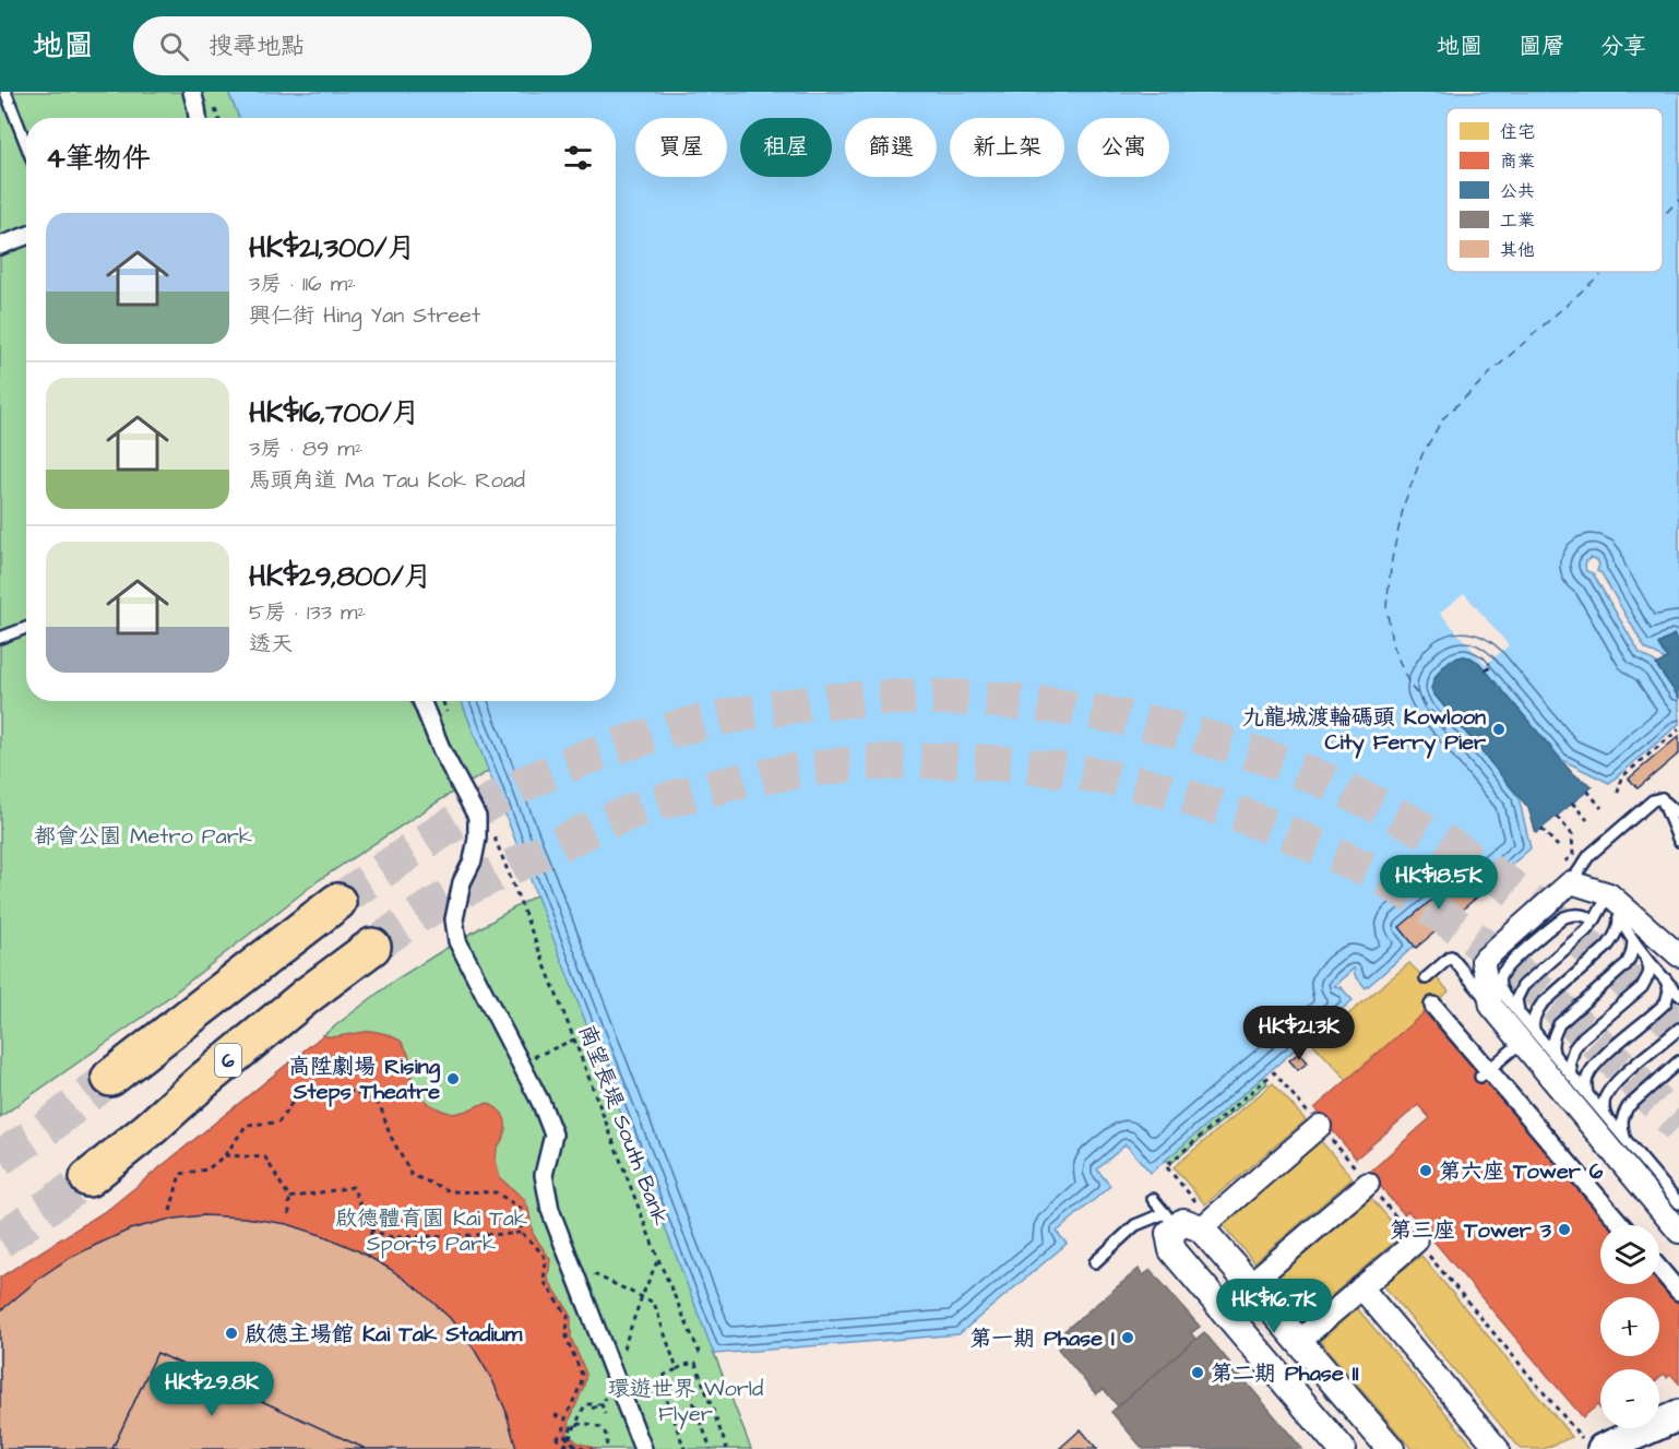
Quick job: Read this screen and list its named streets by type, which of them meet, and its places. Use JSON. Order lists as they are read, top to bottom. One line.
{"streets":{"highway":["6"],"path":["南望長堤 South Bank"]},"parks":["都會公園 Metro Park","啟德體育園 Kai Tak Sports Park","環遊世界 World Flyer"],"places":["九龍城渡輪碼頭 Kowloon City Ferry Pier","高陞劇場 Rising Steps Theatre","第六座 Tower 6","第三座 Tower 3","啟德主場館 Kai Tak Stadium","第一期 Phase I","第二期 Phase II"],"legend":["住宅","商業","公共","工業","其他"],"page":{"header":"地圖","search":"搜尋地點","nav":["地圖","圖層","分享"],"chip":["買屋","租屋","篩選","新上架","公寓"],"heading":"4筆物件","list":[{"name":"HK$21,300/月","note":"3房 · 116 m² · 興仁街 Hing Yan Street"},{"name":"HK$16,700/月","note":"3房 · 89 m² · 馬頭角道 Ma Tau Kok Road"},{"name":"HK$29,800/月","note":"5房 · 133 m² · 透天"}],"price":["HK$18.5K","HK$21.3K","HK$16.7K","HK$29.8K"],"map_buttons":["+","−"]}}
